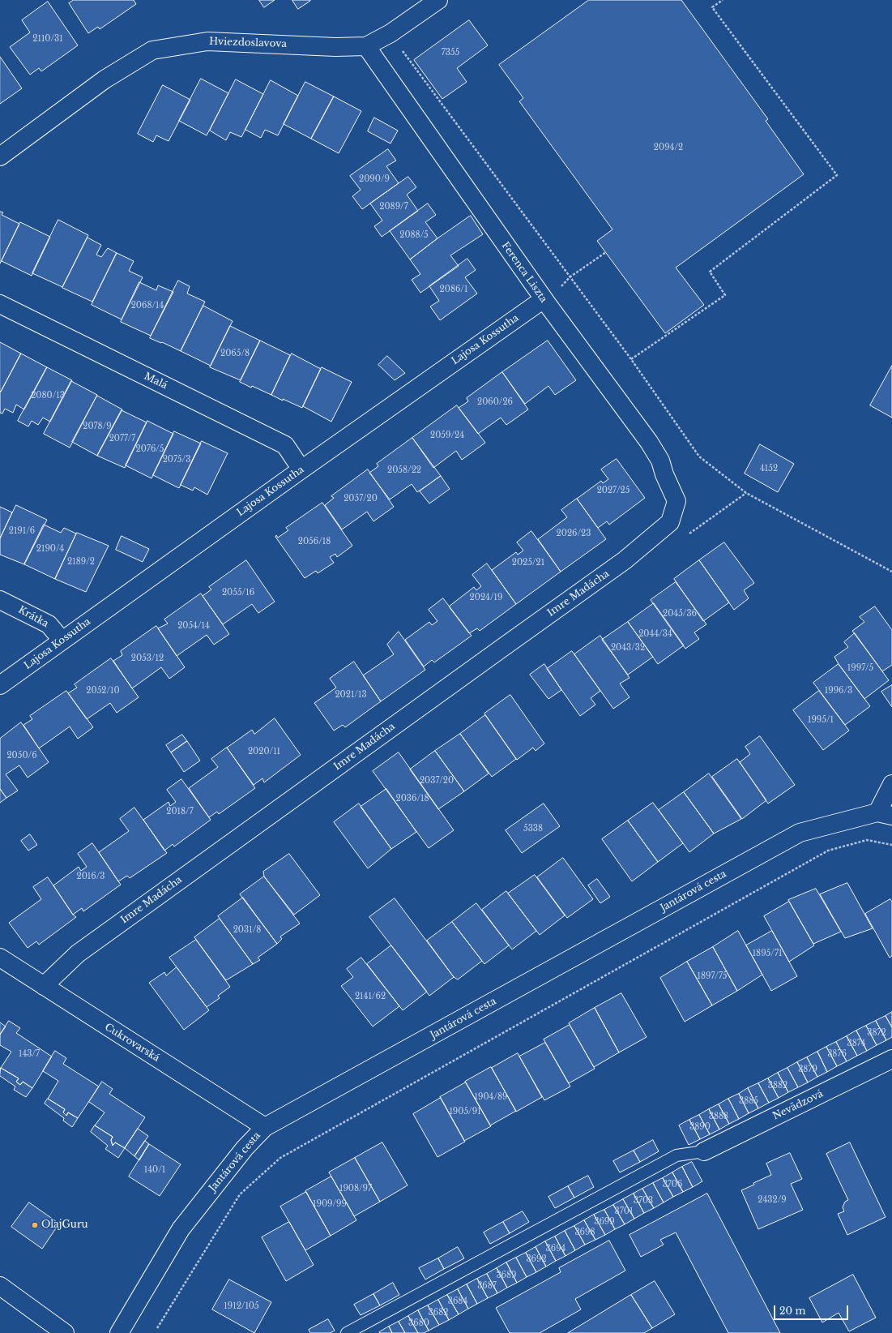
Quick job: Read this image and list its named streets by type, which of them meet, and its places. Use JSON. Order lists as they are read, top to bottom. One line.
{"streets":{"street":["Hviezdoslavova","Ferenca Liszta","Lajosa Kossutha","Malá","Imre Madácha","Krátka","Jantárová cesta","Cukrovarská","Nevädzová"]},"crossings":[["Hviezdoslavova","Ferenca Liszta"],["Ferenca Liszta","Lajosa Kossutha"],["Ferenca Liszta","Imre Madácha"],["Lajosa Kossutha","Malá"],["Lajosa Kossutha","Krátka"],["Imre Madácha","Cukrovarská"],["Jantárová cesta","Cukrovarská"]],"places":["OlajGuru"],"house_numbers":["2110/31","7355","2094/2","2090/9","2089/7","2088/5","2086/1","2068/14","2065/8","2080/13","2060/26","2078/9","2059/24","2077/7","2076/5","2075/3","4152","2058/22","2027/25","2057/20","2191/6","2026/23","2056/18","2190/4","2189/2","2025/21","2055/16","2024/19","2045/36","2054/14","2044/34","2043/32","2053/12","1997/5","2052/10","1996/3","2021/13","1995/1","2020/11","2050/6","2037/20","2036/18","2018/7","5338","2016/3","2031/8","1895/71","1897/75","2141/62","3872","3874","143/7","3876","3879","3882","1904/89","3885","1905/91","3888","3890","140/1","3706","1908/97","2432/9","3703","1909/99","3701","3699","3698","3694","3692","3689","3687","3684","1912/105","3682","3680"],"scale_bar":"20 m"}
